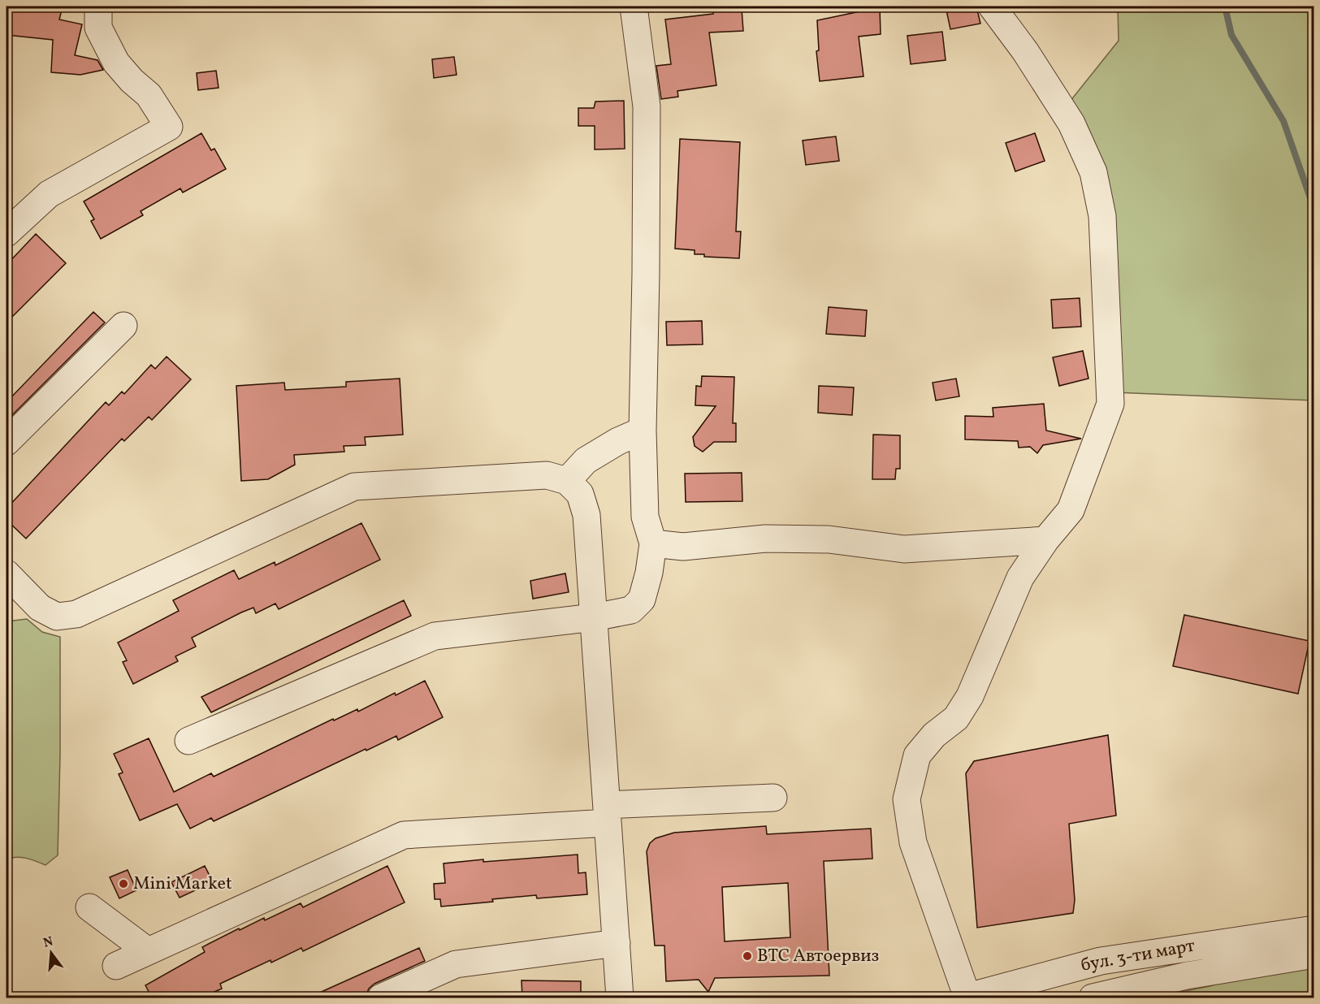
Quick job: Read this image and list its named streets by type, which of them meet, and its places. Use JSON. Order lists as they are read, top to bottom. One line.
{"streets":{"street":["бул. 3-ти март"]},"places":["Mini Market","ВТС Автоервиз"],"north":"top"}
